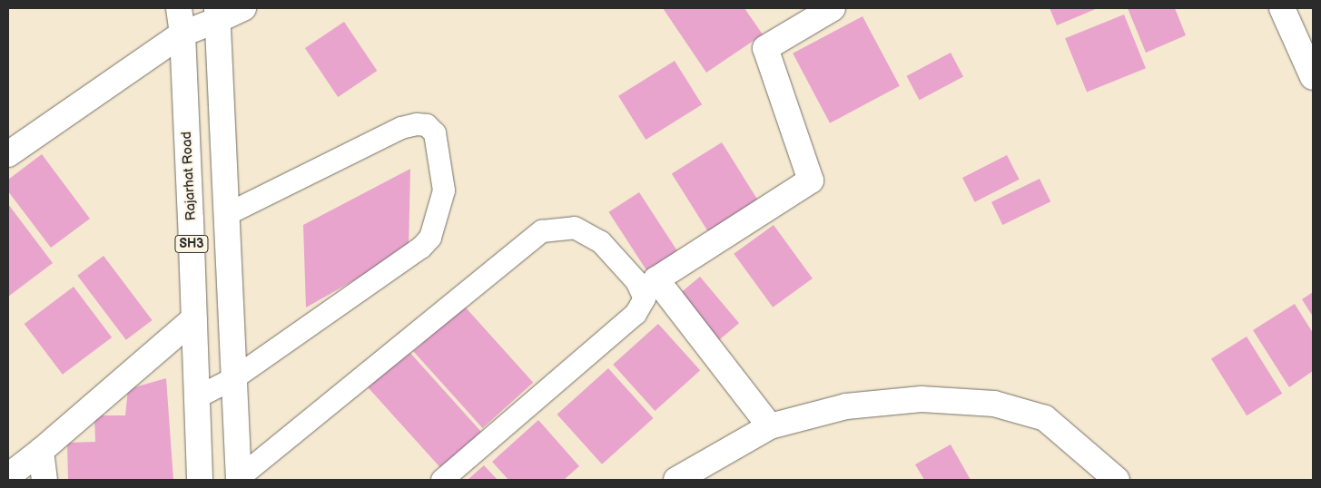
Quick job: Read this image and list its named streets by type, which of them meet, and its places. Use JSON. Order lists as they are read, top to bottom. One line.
{"streets":{"street":["Rajarhat Road","SH3"]}}
